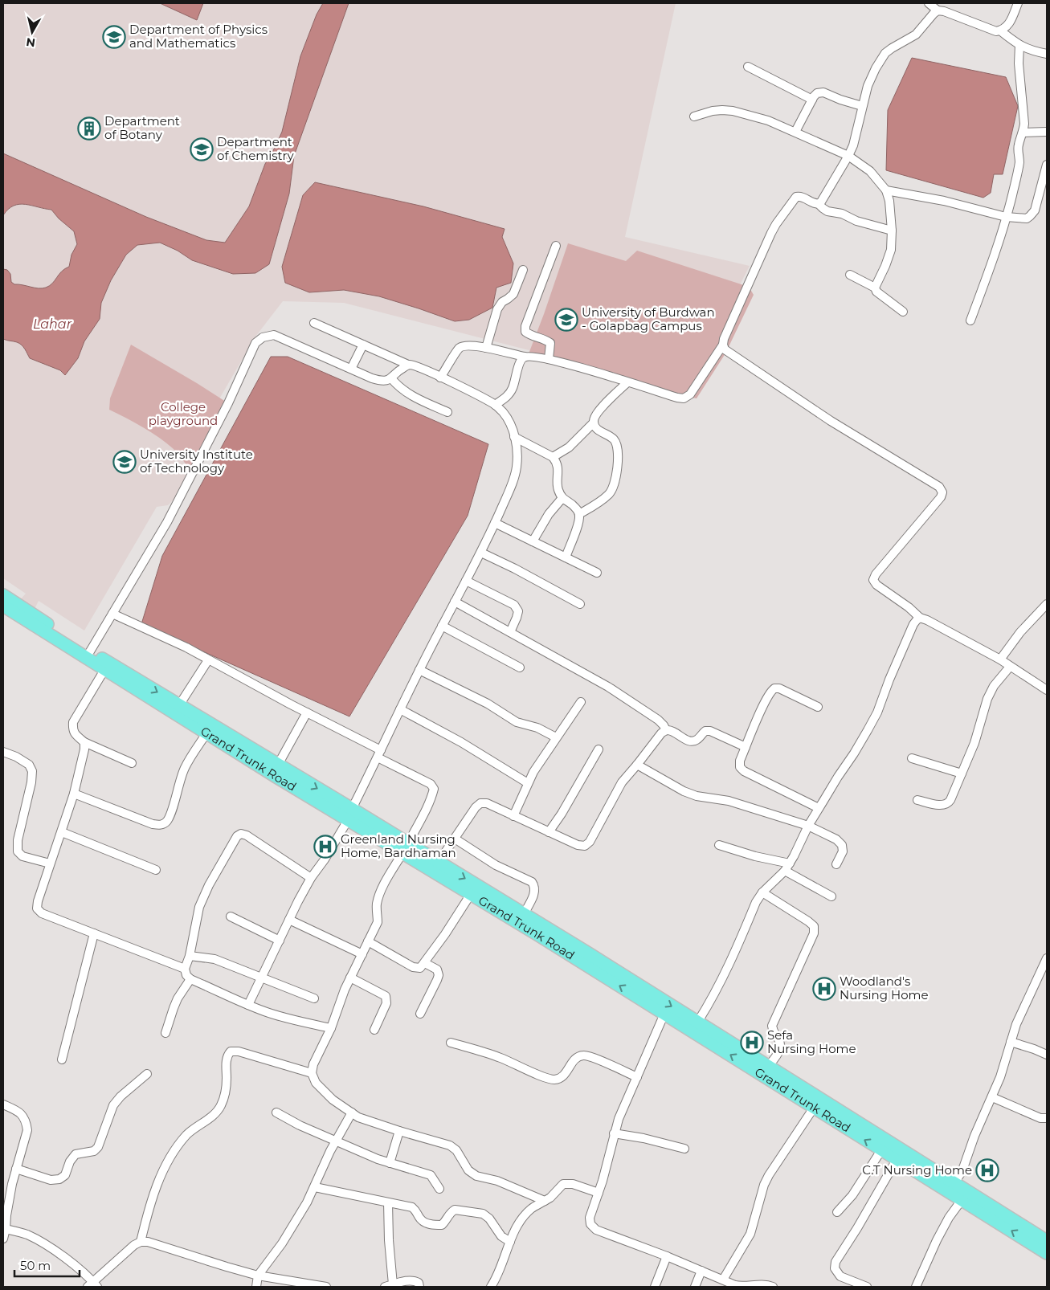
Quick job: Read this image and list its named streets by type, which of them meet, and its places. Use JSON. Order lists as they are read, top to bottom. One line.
{"streets":{"main road":["Grand Trunk Road"]},"water":["Lahar"],"parks":["College playground"],"places":{"school or university":["Department of Physics and Mathematics","Department of Chemistry","University of Burdwan - Golapbag Campus","University Institute of Technology"],"building":["Department of Botany"],"hospital":["Greenland Nursing Home, Bardhaman","Woodland's Nursing Home","Sefa Nursing Home","C.T Nursing Home"]},"scale_bar":"50 m","north":"bottom"}
